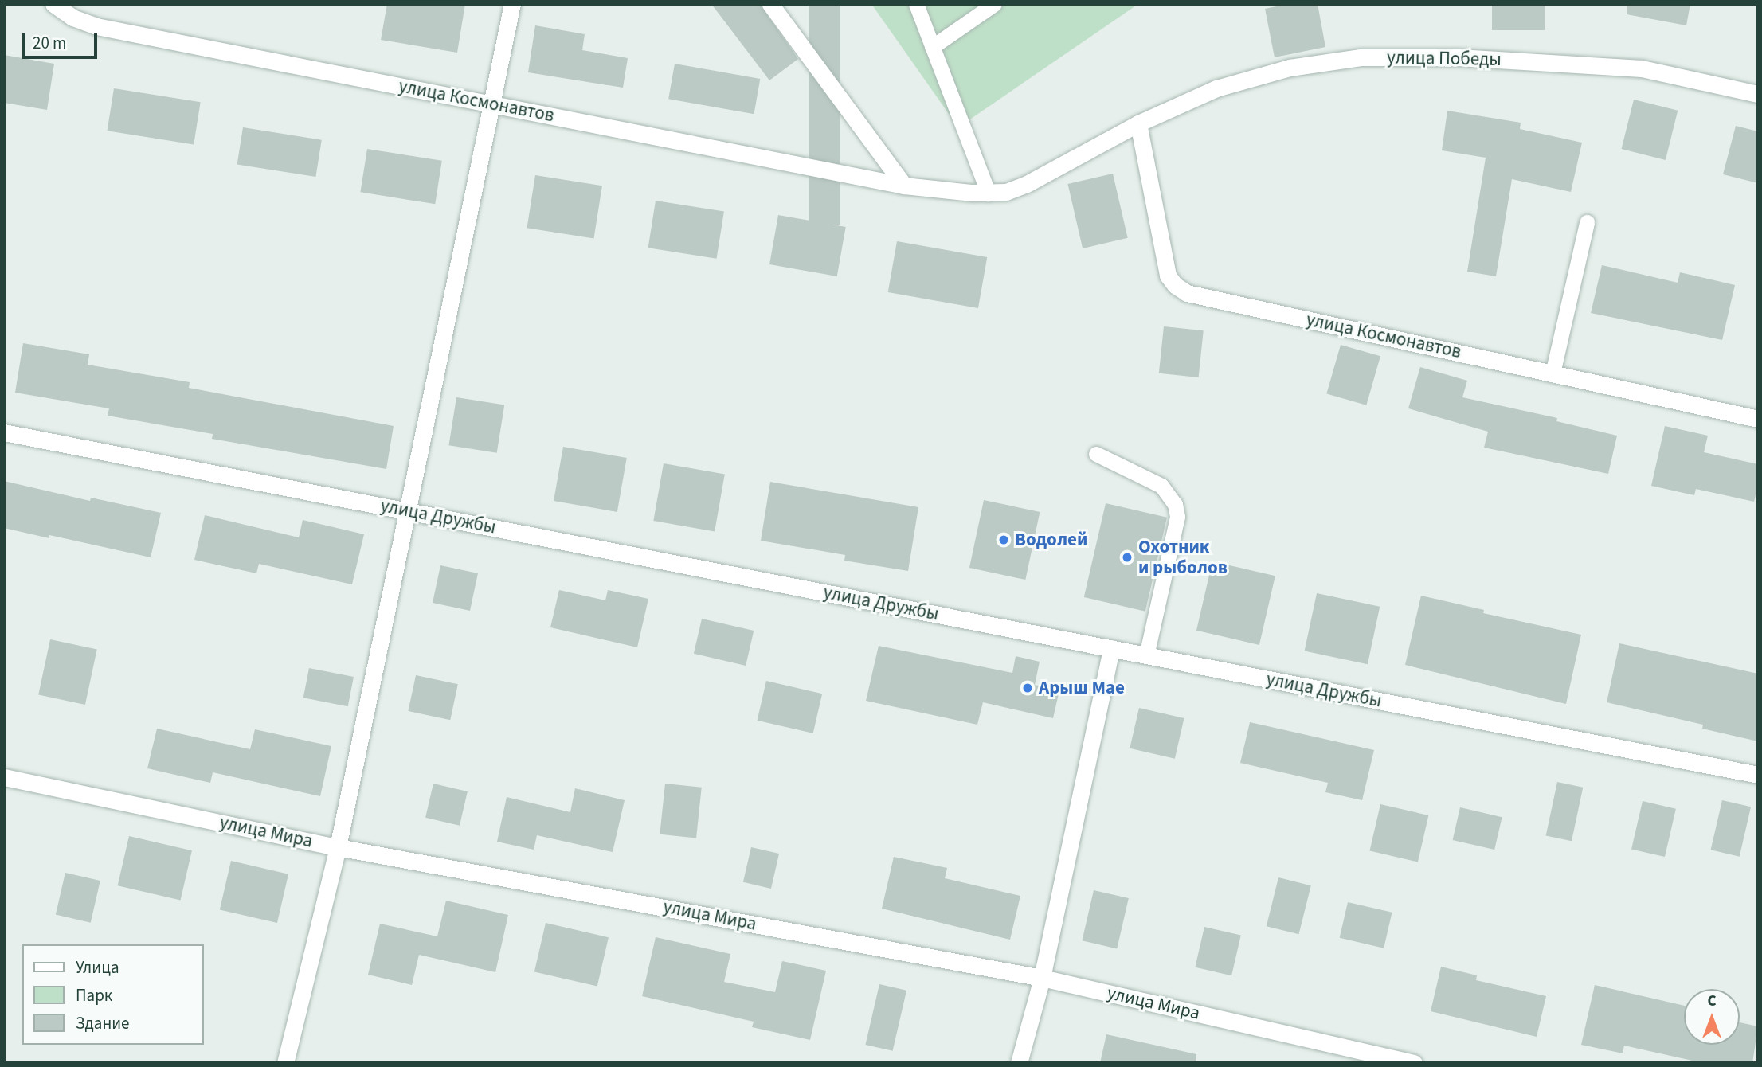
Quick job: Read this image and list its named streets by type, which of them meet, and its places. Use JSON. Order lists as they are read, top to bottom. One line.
{"streets":{"street":["улица Победы","улица Космонавтов","улица Дружбы","улица Мира"]},"crossings":[["улица Победы","улица Космонавтов"]],"places":["Водолей","Охотник и рыболов","Арыш Мае"],"legend":["Улица","Парк","Здание"],"scale_bar":"20 m","north":"top"}
